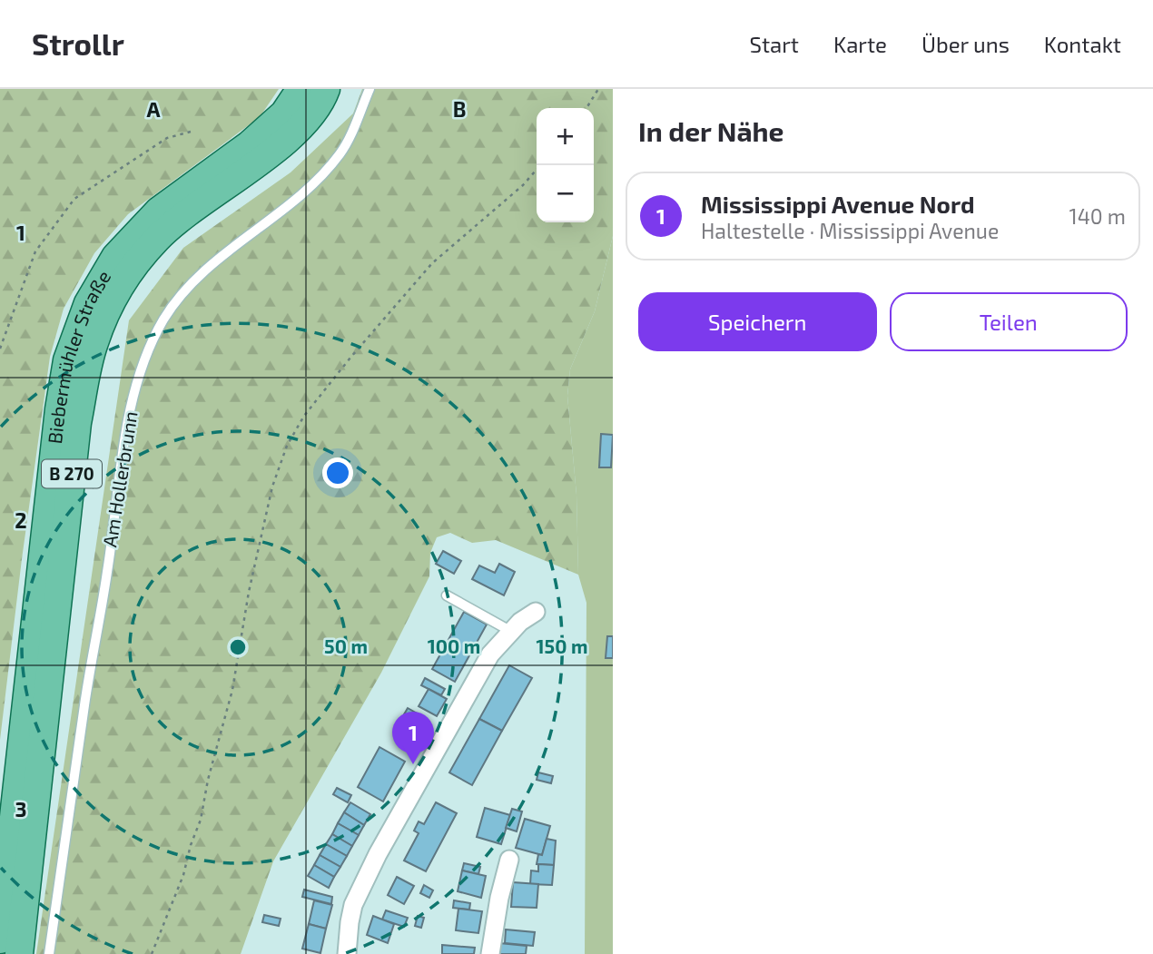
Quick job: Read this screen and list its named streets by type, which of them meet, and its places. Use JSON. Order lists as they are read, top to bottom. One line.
{"streets":{"main road":["Biebermühler Straße","B 270"],"lane":["Am Hollerbrunn"]},"page":{"header":"Strollr","nav":["Start","Karte","Über uns","Kontakt"],"heading":"In der Nähe","map_buttons":["+","−"],"list":[{"mark":"1","name":"Mississippi Avenue Nord","note":"Haltestelle · Mississippi Avenue","value":"140 m"}],"buttons":["Speichern","Teilen"],"pins":"1"},"grid":{"columns":["A","B"],"rows":["1","2","3"]},"rings":["50 m","100 m","150 m"]}
